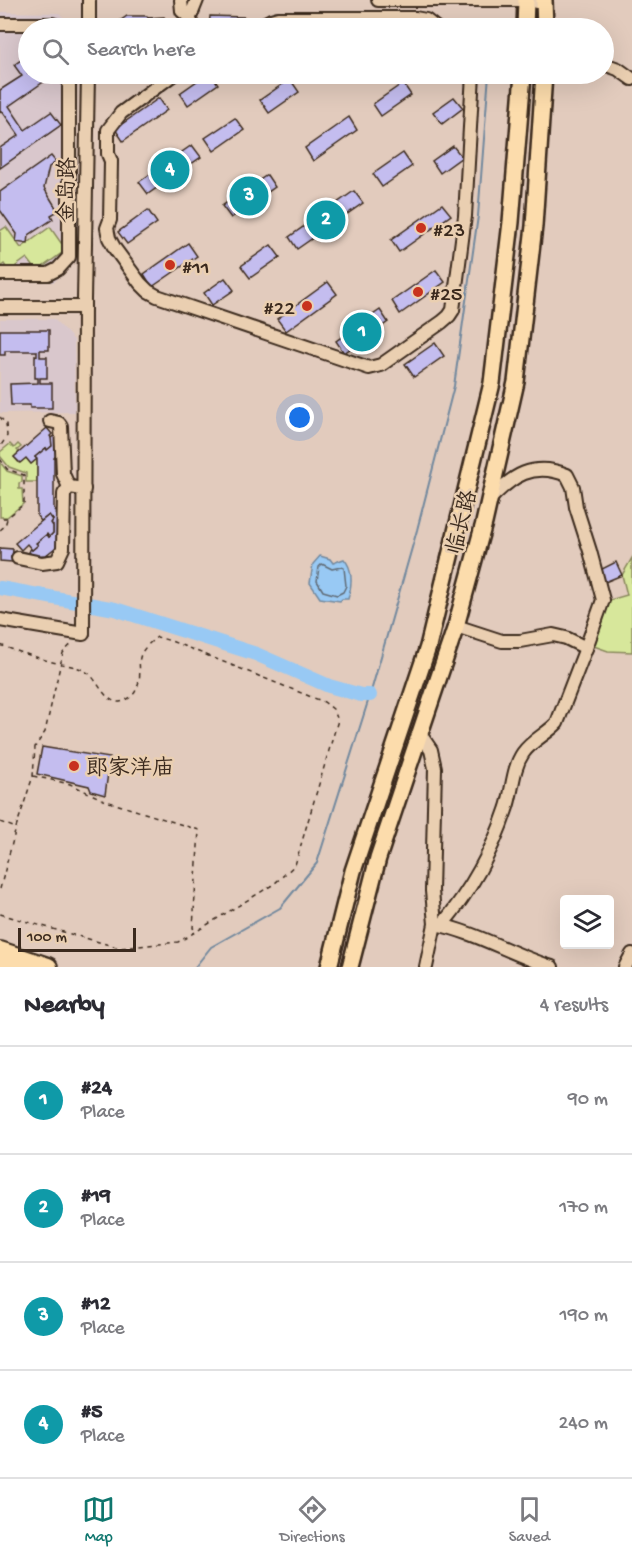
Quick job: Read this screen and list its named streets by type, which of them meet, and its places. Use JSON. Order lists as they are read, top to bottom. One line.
{"streets":{"main road":["临长路"],"street":["金岛路"]},"places":["#23","#11","#25","#22","郎家洋庙"],"scale_bar":"100 m","page":{"search":"Search here","pins":["4","3","2","1"],"scale":"100 m","heading":["Nearby","4 results"],"list":[{"mark":"1","name":"#24","note":"Place","value":"90 m"},{"mark":"2","name":"#19","note":"Place","value":"170 m"},{"mark":"3","name":"#12","note":"Place","value":"190 m"},{"mark":"4","name":"#5","note":"Place","value":"240 m"}],"nav":["Map","Directions","Saved"]}}
